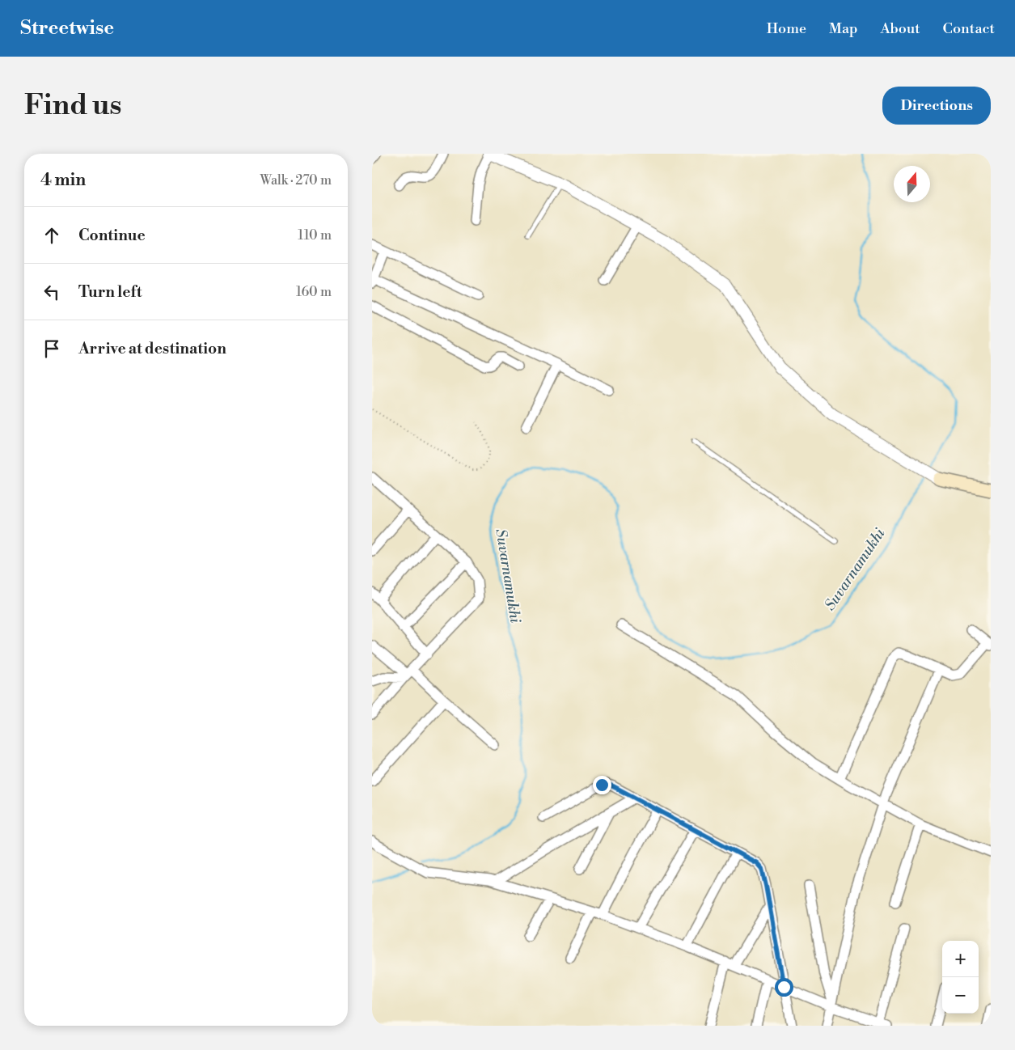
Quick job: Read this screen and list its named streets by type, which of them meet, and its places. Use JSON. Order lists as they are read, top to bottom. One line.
{"water":["Suvarnamukhi"],"north":"top","page":{"header":"Streetwise","nav":["Home","Map","About","Contact"],"buttons":"Directions","title":"Find us","heading":["4 min","Walk · 270 m"],"list":[["Continue","110 m"],["Turn left","160 m"],"Arrive at destination"],"map_buttons":["+","−"]}}
